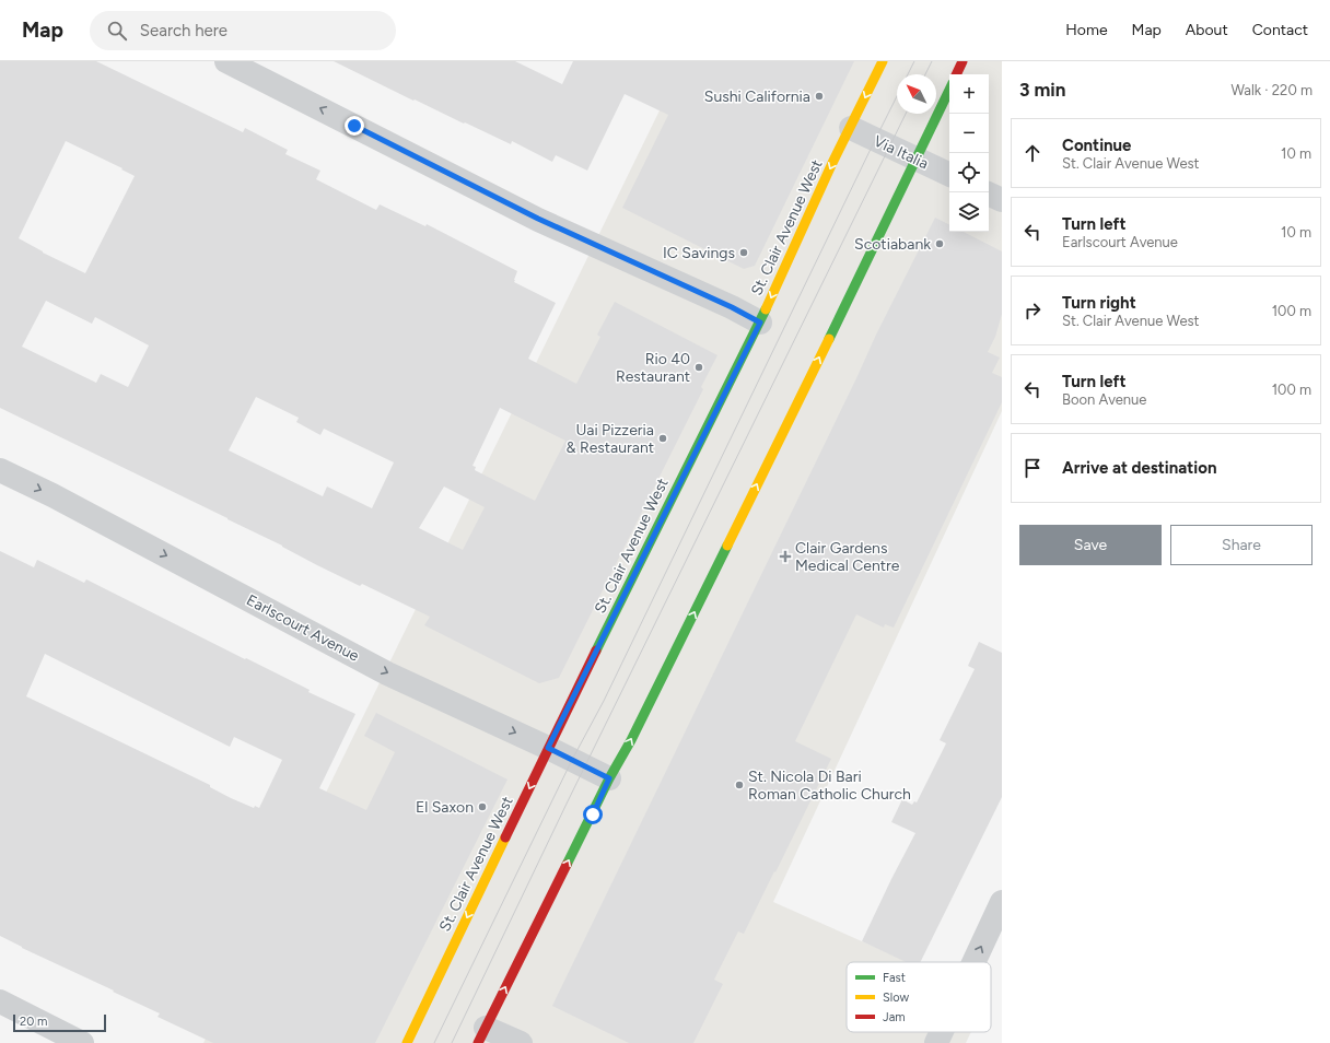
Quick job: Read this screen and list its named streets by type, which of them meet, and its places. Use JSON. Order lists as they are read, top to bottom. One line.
{"streets":{"main road":["St. Clair Avenue West"],"street":["Via Italia","Earlscourt Avenue"]},"crossings":[["Via Italia","St. Clair Avenue West"],["St. Clair Avenue West","Earlscourt Avenue"]],"one_way":["Earlscourt Avenue"],"places":{"other":["Sushi California","Scotiabank","IC Savings","Rio 40 Restaurant","Uai Pizzeria & Restaurant","St. Nicola Di Bari Roman Catholic Church","El Saxon"],"health":["Clair Gardens Medical Centre"]},"legend":["Fast","Slow","Jam"],"scale_bar":"20 m","north":"top left","page":{"header":"Map","search":"Search here","nav":["Home","Map","About","Contact"],"heading":["3 min","Walk · 220 m"],"map_buttons":["+","−"],"list":[["Continue","St. Clair Avenue West","10 m"],["Turn left","Earlscourt Avenue","10 m"],["Turn right","St. Clair Avenue West","100 m"],["Turn left","Boon Avenue","100 m"],"Arrive at destination"],"buttons":["Save","Share"],"scale":"20 m"}}
